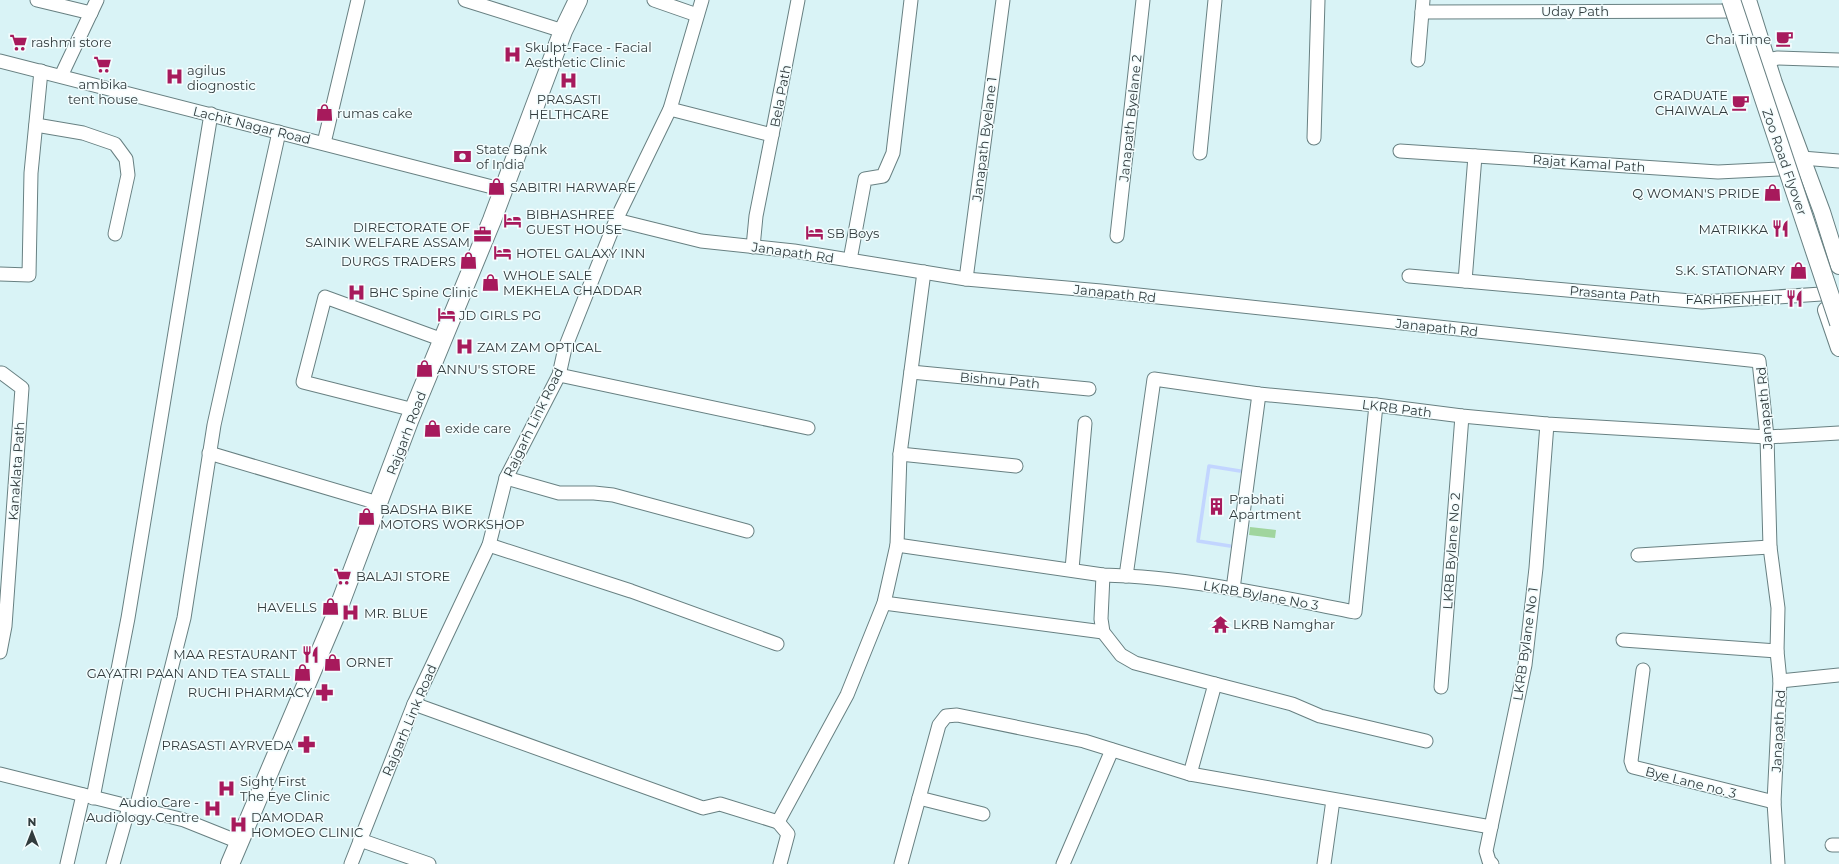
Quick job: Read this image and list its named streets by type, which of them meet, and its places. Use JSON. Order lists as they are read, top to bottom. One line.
{"streets":{"main road":["Zoo Road Flyover","Rajgarh Road"],"street":["Uday Path","Bela Path","Janapath Byelane 2","Lachit Nagar Road","Janapath Byelane 1","Rajat Kamal Path","Janapath Rd","Prasanta Path","Bishnu Path","LKRB Path","Rajgarh Link Road","Kanaklata Path","LKRB Bylane No 2","LKRB Bylane No 3","LKRB Bylane No 1","Bye Lane no. 3"]},"crossings":[["Uday Path","Zoo Road Flyover"],["Bela Path","Rajgarh Link Road"],["Lachit Nagar Road","Rajgarh Road"],["Janapath Byelane 1","Janapath Rd"],["Janapath Rd","LKRB Path"],["Janapath Rd","Rajgarh Link Road"],["Janapath Rd","Bye Lane no. 3"],["LKRB Path","LKRB Bylane No 2"],["LKRB Path","LKRB Bylane No 3"],["LKRB Path","LKRB Bylane No 1"]],"places":{"cafe":["Chai Time","GRADUATE CHAIWALA"],"supermarket":["rashmi store","ambika tent house","BALAJI STORE"],"hospital":["Skulpt-Face - Facial Aesthetic Clinic","agilus diognostic","PRASASTI HELTHCARE","BHC Spine Clinic","ZAM ZAM OPTICAL","MR. BLUE","Sight First The Eye Clinic","Audio Care - Audiology Centre","DAMODAR HOMOEO CLINIC"],"shop":["rumas cake","SABITRI HARWARE","Q WOMAN'S PRIDE","DURGS TRADERS","S.K. STATIONARY","WHOLE SALE MEKHELA CHADDAR","ANNU'S STORE","exide care","BADSHA BIKE MOTORS WORKSHOP","HAVELLS","ORNET","GAYATRI PAAN AND TEA STALL"],"bank":["State Bank of India"],"hotel":["BIBHASHREE GUEST HOUSE","SB Boys","HOTEL GALAXY INN","JD GIRLS PG"],"restaurant":["MATRIKKA","FARHRENHEIT","MAA RESTAURANT"],"office":["DIRECTORATE OF SAINIK WELFARE ASSAM"],"building":["Prabhati Apartment"],"temple":["LKRB Namghar"],"pharmacy":["RUCHI PHARMACY","PRASASTI AYRVEDA"]},"north":"top"}
